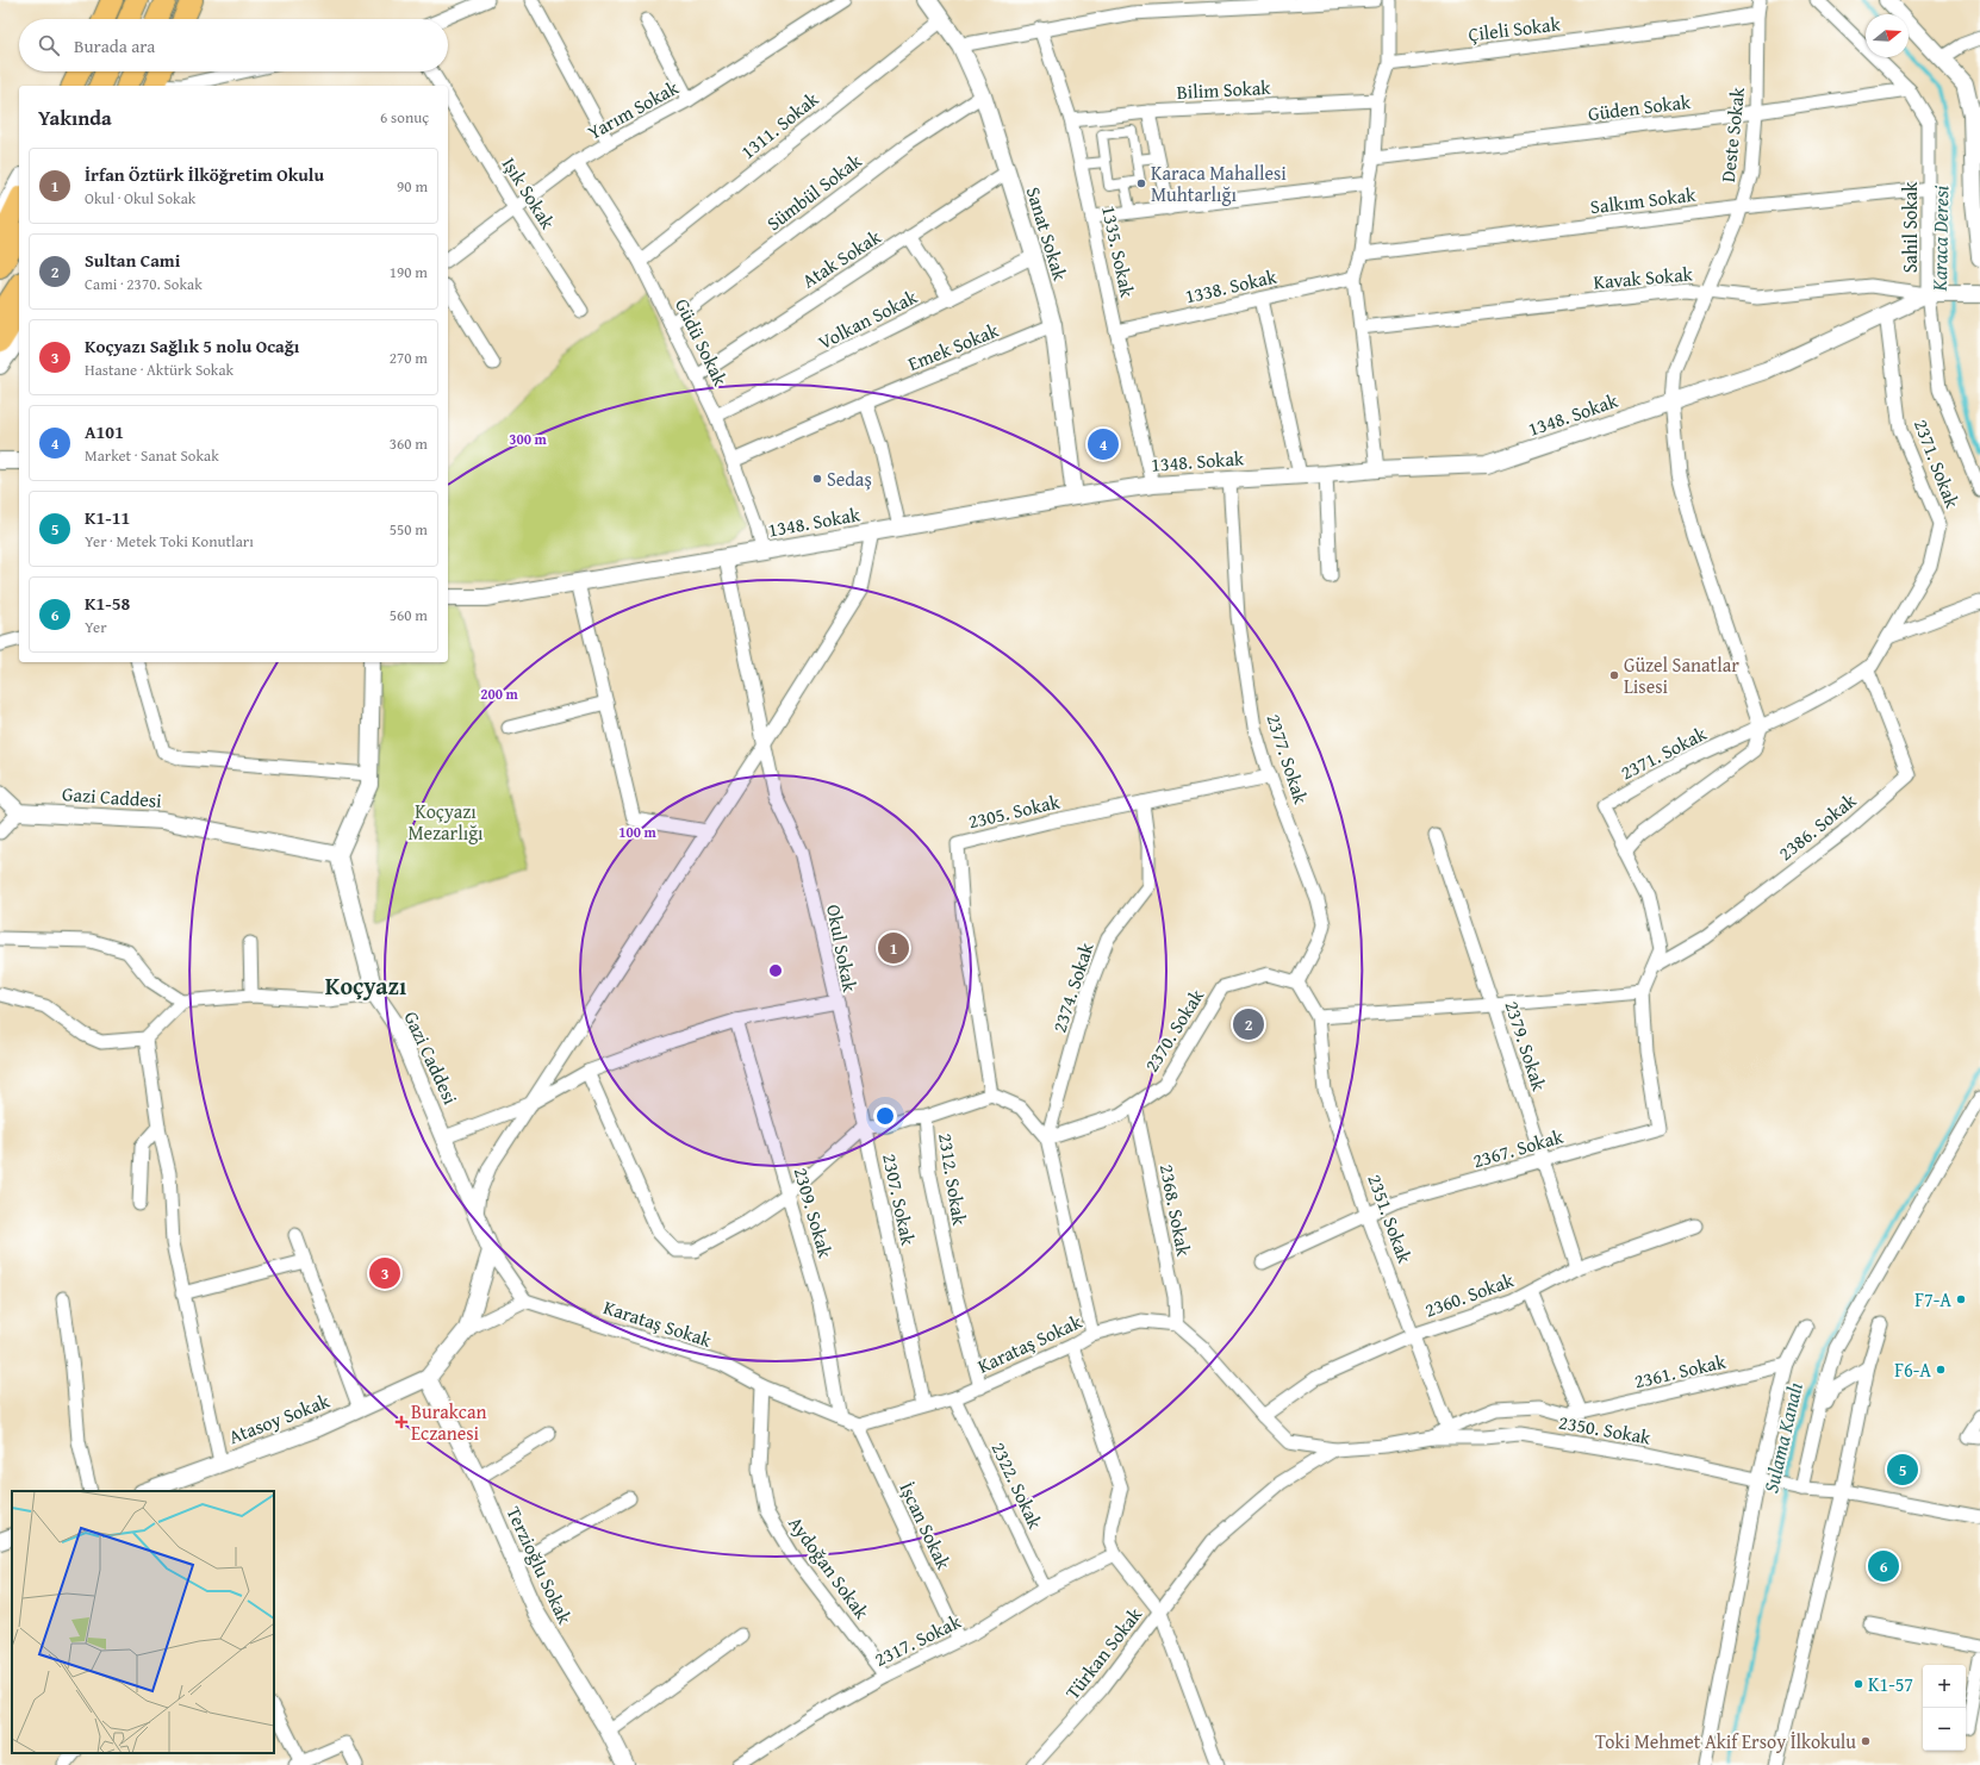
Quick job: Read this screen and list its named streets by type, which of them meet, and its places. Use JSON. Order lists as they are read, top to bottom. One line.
{"streets":{"street":["Çileli Sokak","Bilim Sokak","Güden Sokak","Yarım Sokak","1311. Sokak","Deste Sokak","Sümbül Sokak","Işık Sokak","Salkım Sokak","Sahil Sokak","Sanat Sokak","1335. Sokak","Atak Sokak","Kavak Sokak","1338. Sokak","Volkan Sokak","Güdü Sokak","Emek Sokak","1348. Sokak","2371. Sokak","2377. Sokak","Gazi Caddesi","2305. Sokak","2386. Sokak","Okul Sokak","2374. Sokak","2370. Sokak","2379. Sokak","2367. Sokak","2312. Sokak","2307. Sokak","2368. Sokak","2309. Sokak","2351. Sokak","2360. Sokak","Karataş Sokak","2361. Sokak","Atasoy Sokak","2350. Sokak","2322. Sokak","İşcan Sokak","Terzioğlu Sokak","Aydoğan Sokak","2317. Sokak","Türkan Sokak"]},"crossings":[["Çileli Sokak","Deste Sokak"],["Bilim Sokak","1335. Sokak"],["Güden Sokak","Deste Sokak"],["Güden Sokak","Sahil Sokak"],["Yarım Sokak","Işık Sokak"],["Yarım Sokak","Güdü Sokak"],["1311. Sokak","Sanat Sokak"],["1311. Sokak","Güdü Sokak"],["Deste Sokak","Salkım Sokak"],["Deste Sokak","Kavak Sokak"],["Deste Sokak","1348. Sokak"],["Deste Sokak","2371. Sokak"],["Sümbül Sokak","Sanat Sokak"],["Sümbül Sokak","Güdü Sokak"],["Salkım Sokak","Sahil Sokak"],["Sahil Sokak","Kavak Sokak"],["Sahil Sokak","1348. Sokak"],["Sanat Sokak","Atak Sokak"],["Sanat Sokak","Volkan Sokak"],["Sanat Sokak","Emek Sokak"],["Sanat Sokak","1348. Sokak"],["1335. Sokak","1338. Sokak"],["1335. Sokak","1348. Sokak"],["Atak Sokak","Güdü Sokak"],["Kavak Sokak","1348. Sokak"],["Volkan Sokak","Güdü Sokak"],["Güdü Sokak","Emek Sokak"],["Güdü Sokak","1348. Sokak"],["1348. Sokak","2371. Sokak"],["1348. Sokak","2377. Sokak"],["1348. Sokak","Okul Sokak"],["2371. Sokak","2386. Sokak"],["2371. Sokak","2367. Sokak"],["2377. Sokak","2305. Sokak"],["2377. Sokak","2370. Sokak"],["Gazi Caddesi","Okul Sokak"],["2305. Sokak","2374. Sokak"],["2305. Sokak","2312. Sokak"],["Okul Sokak","2307. Sokak"],["Okul Sokak","2309. Sokak"],["2374. Sokak","2370. Sokak"],["2370. Sokak","2368. Sokak"],["2379. Sokak","2367. Sokak"],["2379. Sokak","2360. Sokak"],["2367. Sokak","2351. Sokak"],["2312. Sokak","Karataş Sokak"],["2307. Sokak","Karataş Sokak"],["2368. Sokak","Karataş Sokak"],["2309. Sokak","Karataş Sokak"],["2351. Sokak","2360. Sokak"],["Karataş Sokak","2322. Sokak"],["Karataş Sokak","İşcan Sokak"],["Karataş Sokak","Aydoğan Sokak"],["Atasoy Sokak","Terzioğlu Sokak"],["2322. Sokak","2317. Sokak"],["İşcan Sokak","2317. Sokak"],["Aydoğan Sokak","2317. Sokak"],["2317. Sokak","Türkan Sokak"]],"districts":["Koçyazı"],"water":["Karaca Deresi","Sulama Kanalı"],"parks":["Koçyazı Mezarlığı"],"places":{"other":["Karaca Mahallesi Muhtarlığı","Sedaş","Güzel Sanatlar Lisesi","F7-A","F6-A","K1-57","Toki Mehmet Akif Ersoy İlkokulu"],"health":["Burakcan Eczanesi"]},"north":"right","page":{"search":"Burada ara","heading":["Yakında","6 sonuç"],"list":[{"mark":"1","name":"İrfan Öztürk İlköğretim Okulu","note":"Okul · Okul Sokak","value":"90 m"},{"mark":"2","name":"Sultan Cami","note":"Cami · 2370. Sokak","value":"190 m"},{"mark":"3","name":"Koçyazı Sağlık 5 nolu Ocağı","note":"Hastane · Aktürk Sokak","value":"270 m"},{"mark":"4","name":"A101","note":"Market · Sanat Sokak","value":"360 m"},{"mark":"5","name":"K1-11","note":"Yer · Metek Toki Konutları","value":"550 m"},{"mark":"6","name":"K1-58","note":"Yer","value":"560 m"}],"pins":["4","1","2","3","5","6"],"map_buttons":["+","−"]},"rings":["300 m","200 m","100 m"]}
